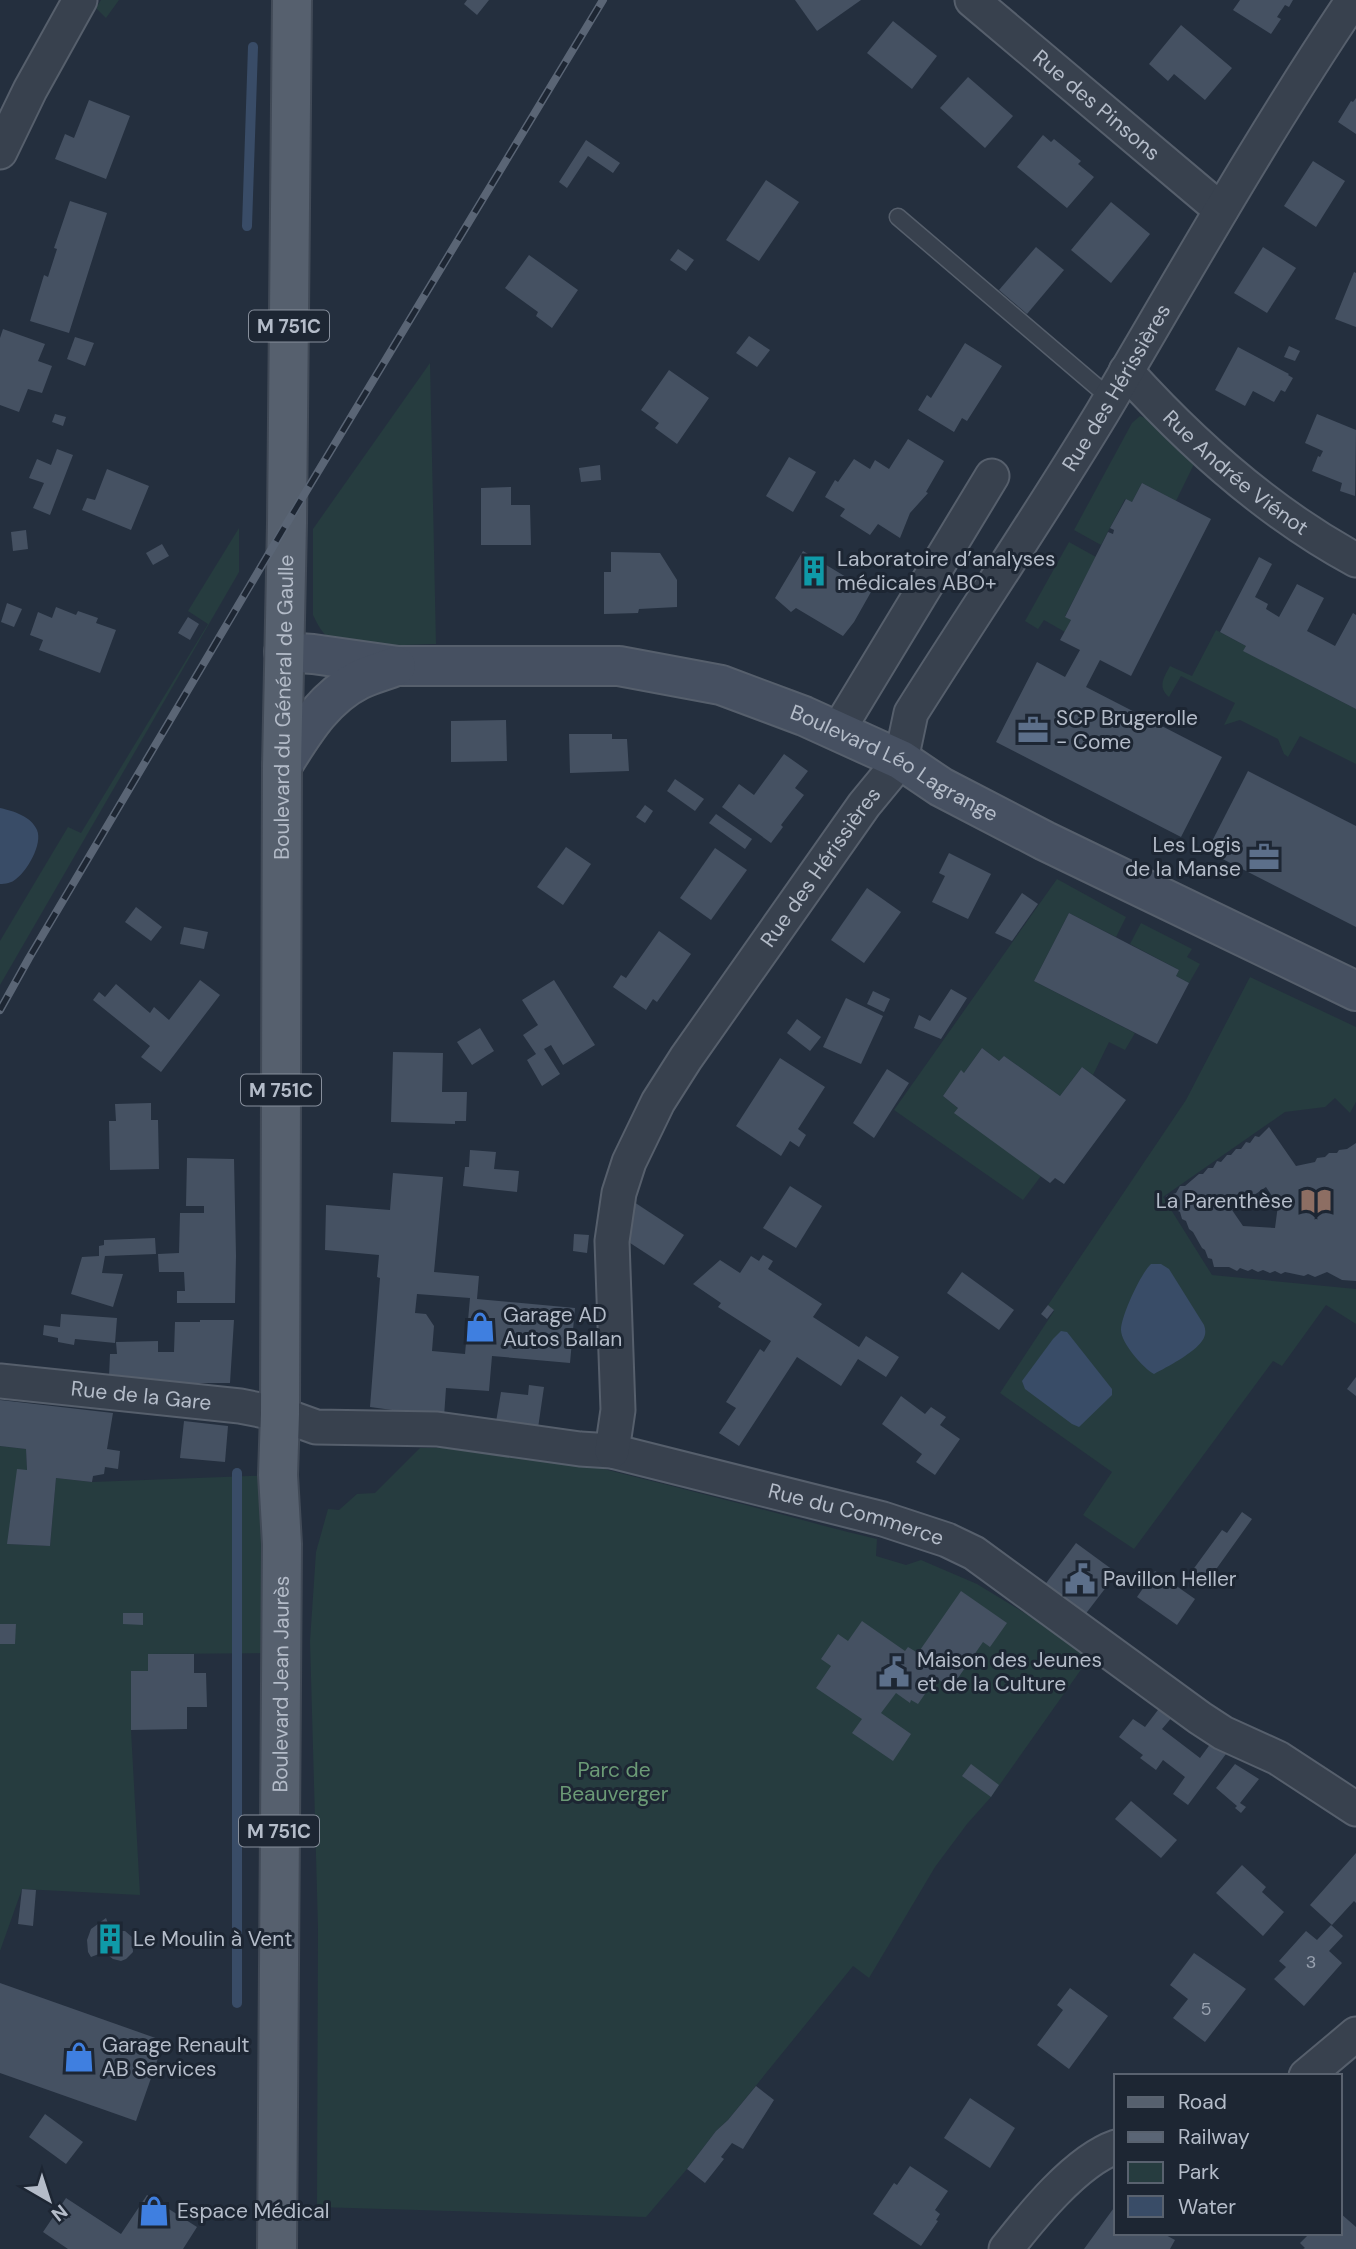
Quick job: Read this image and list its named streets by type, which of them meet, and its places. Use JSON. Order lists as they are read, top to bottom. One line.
{"streets":{"main road":["M 751C","Boulevard du Général de Gaulle","Boulevard Jean Jaurès"],"street":["Rue des Pinsons","Rue des Hérissières","Rue Andrée Viénot","Boulevard Léo Lagrange","Rue de la Gare","Rue du Commerce"]},"crossings":[["Rue des Pinsons","Rue des Hérissières"],["Rue des Hérissières","Rue Andrée Viénot"],["Rue des Hérissières","Boulevard Léo Lagrange"],["Rue des Hérissières","Rue du Commerce"],["Boulevard du Général de Gaulle","Boulevard Léo Lagrange"],["Boulevard du Général de Gaulle","Rue de la Gare"],["Boulevard du Général de Gaulle","Rue du Commerce"],["Boulevard du Général de Gaulle","Boulevard Jean Jaurès"],["Rue de la Gare","Rue du Commerce"],["Rue de la Gare","Boulevard Jean Jaurès"],["Rue du Commerce","Boulevard Jean Jaurès"]],"parks":["Parc de Beauverger"],"places":{"building":["Laboratoire d’analyses médicales ABO+","Le Moulin à Vent"],"office":["SCP Brugerolle - Come","Les Logis de la Manse"],"library":["La Parenthèse"],"shop":["Garage AD Autos Ballan","Garage Renault AB Services","Espace Médical"],"public building":["Pavillon Heller","Maison des Jeunes et de la Culture"]},"house_numbers":["3","5"],"legend":["Road","Railway","Park","Water"],"north":"bottom right"}
